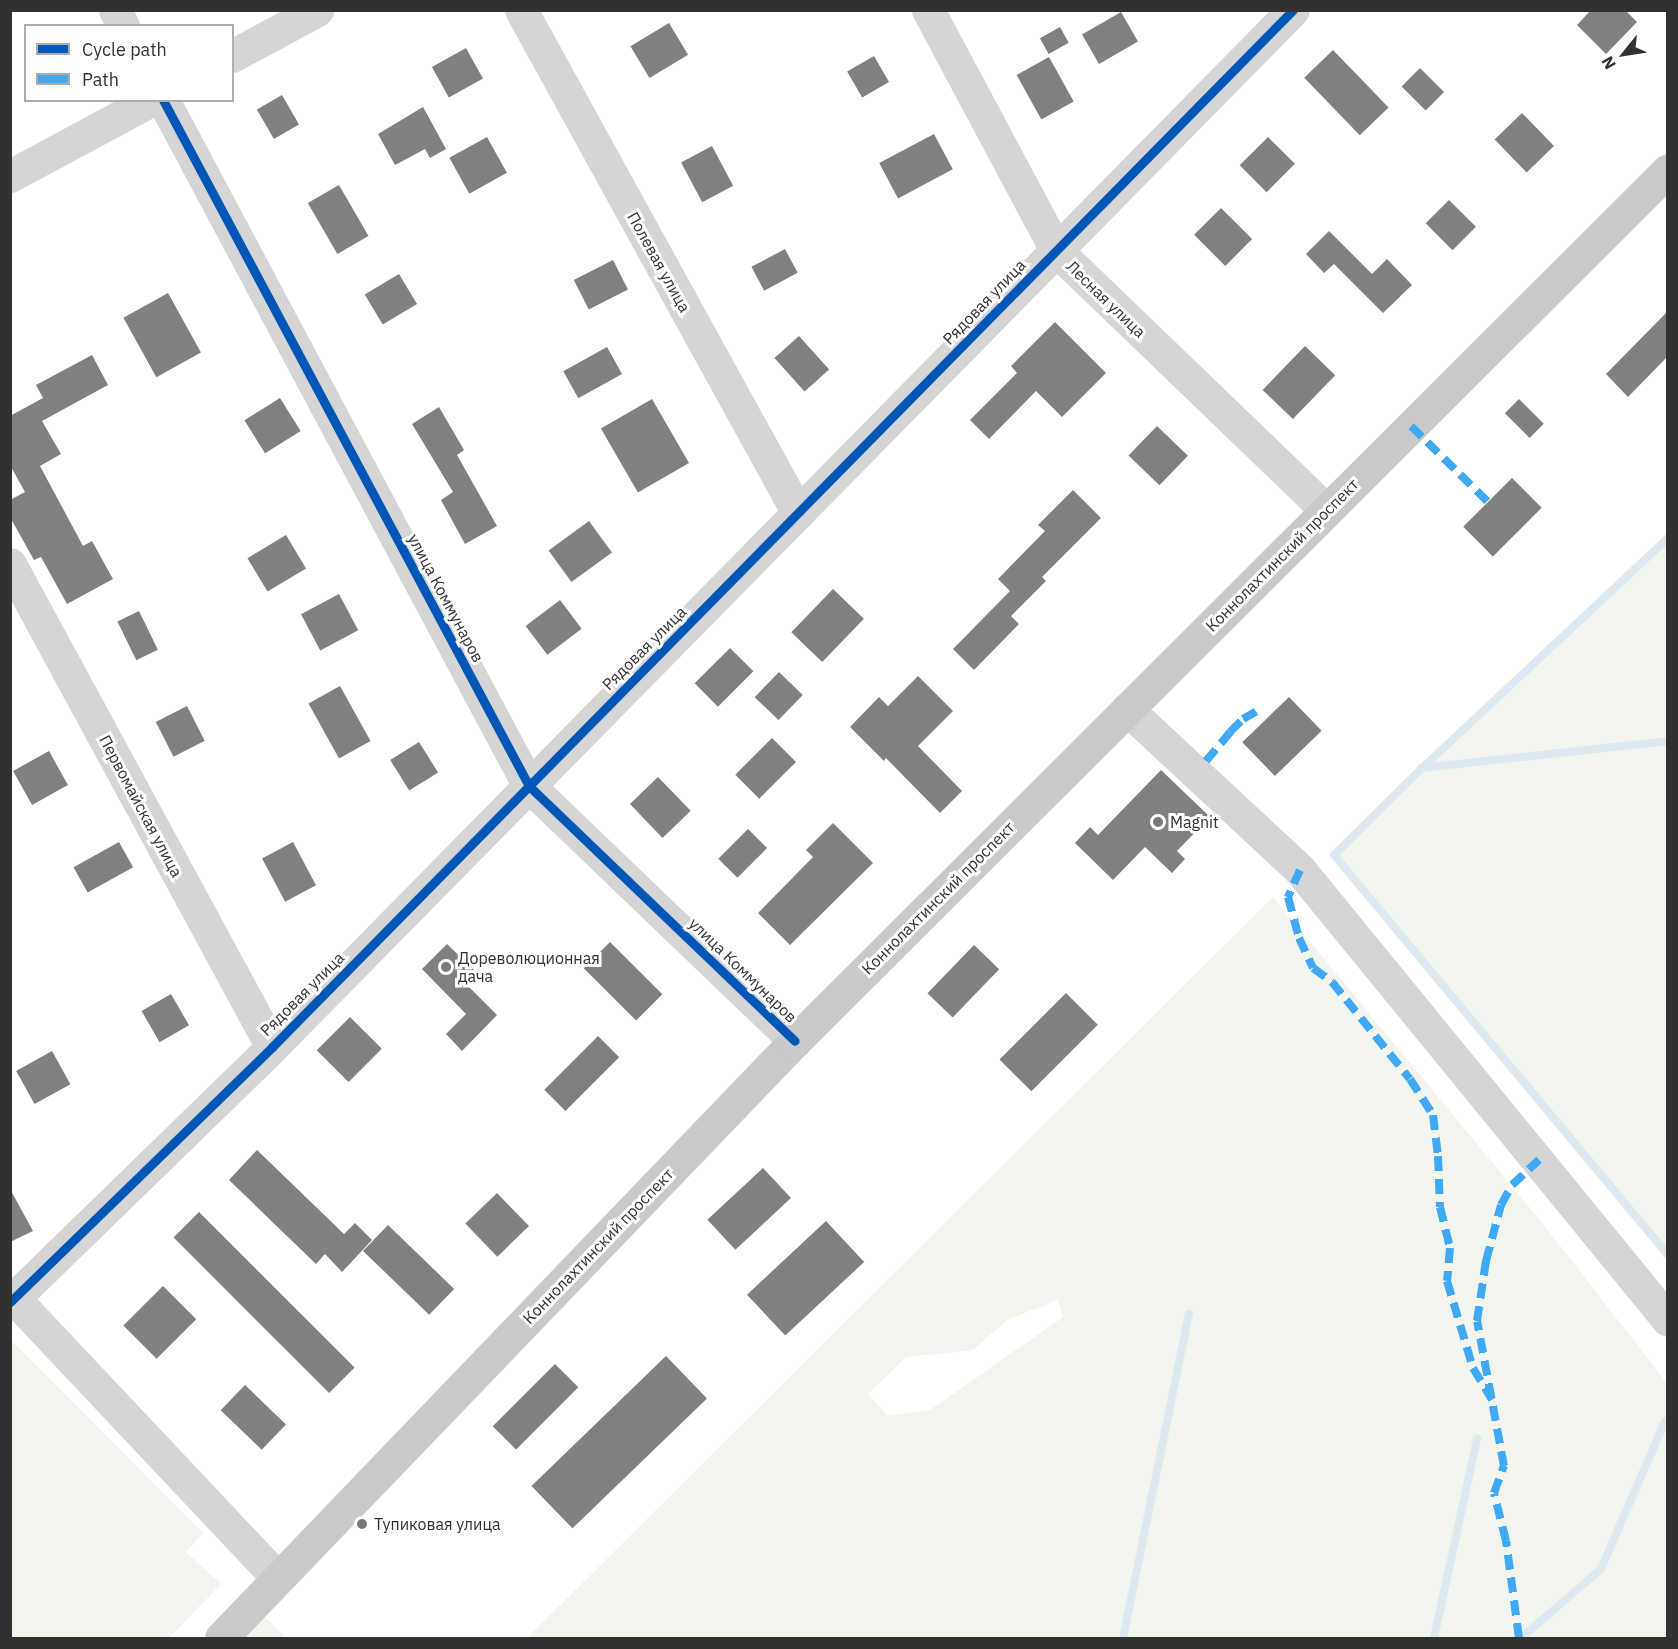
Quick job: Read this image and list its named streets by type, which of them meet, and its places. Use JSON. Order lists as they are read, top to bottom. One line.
{"streets":{"main road":["Коннолахтинский проспект"],"street":["Полевая улица","Лесная улица","Рядовая улица","улица Коммунаров","Первомайская улица"]},"crossings":[["Полевая улица","Рядовая улица"],["Лесная улица","Рядовая улица"],["Лесная улица","Коннолахтинский проспект"],["Рядовая улица","улица Коммунаров"],["Рядовая улица","Первомайская улица"],["Коннолахтинский проспект","улица Коммунаров"]],"places":["Magnit","Дореволюционная дача","Тупиковая улица"],"legend":["Cycle path","Path"],"north":"bottom left"}
